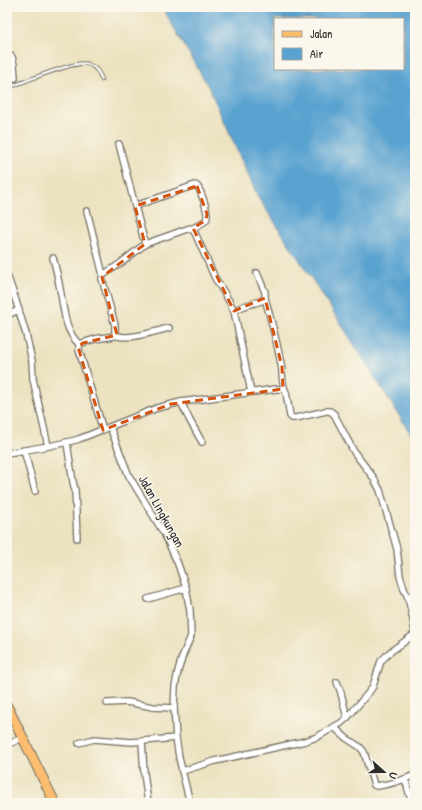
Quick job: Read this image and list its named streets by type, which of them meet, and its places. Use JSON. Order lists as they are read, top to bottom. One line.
{"streets":{"street":["Jalan Lingkungan"]},"legend":["Jalan","Air"],"north":"right"}
